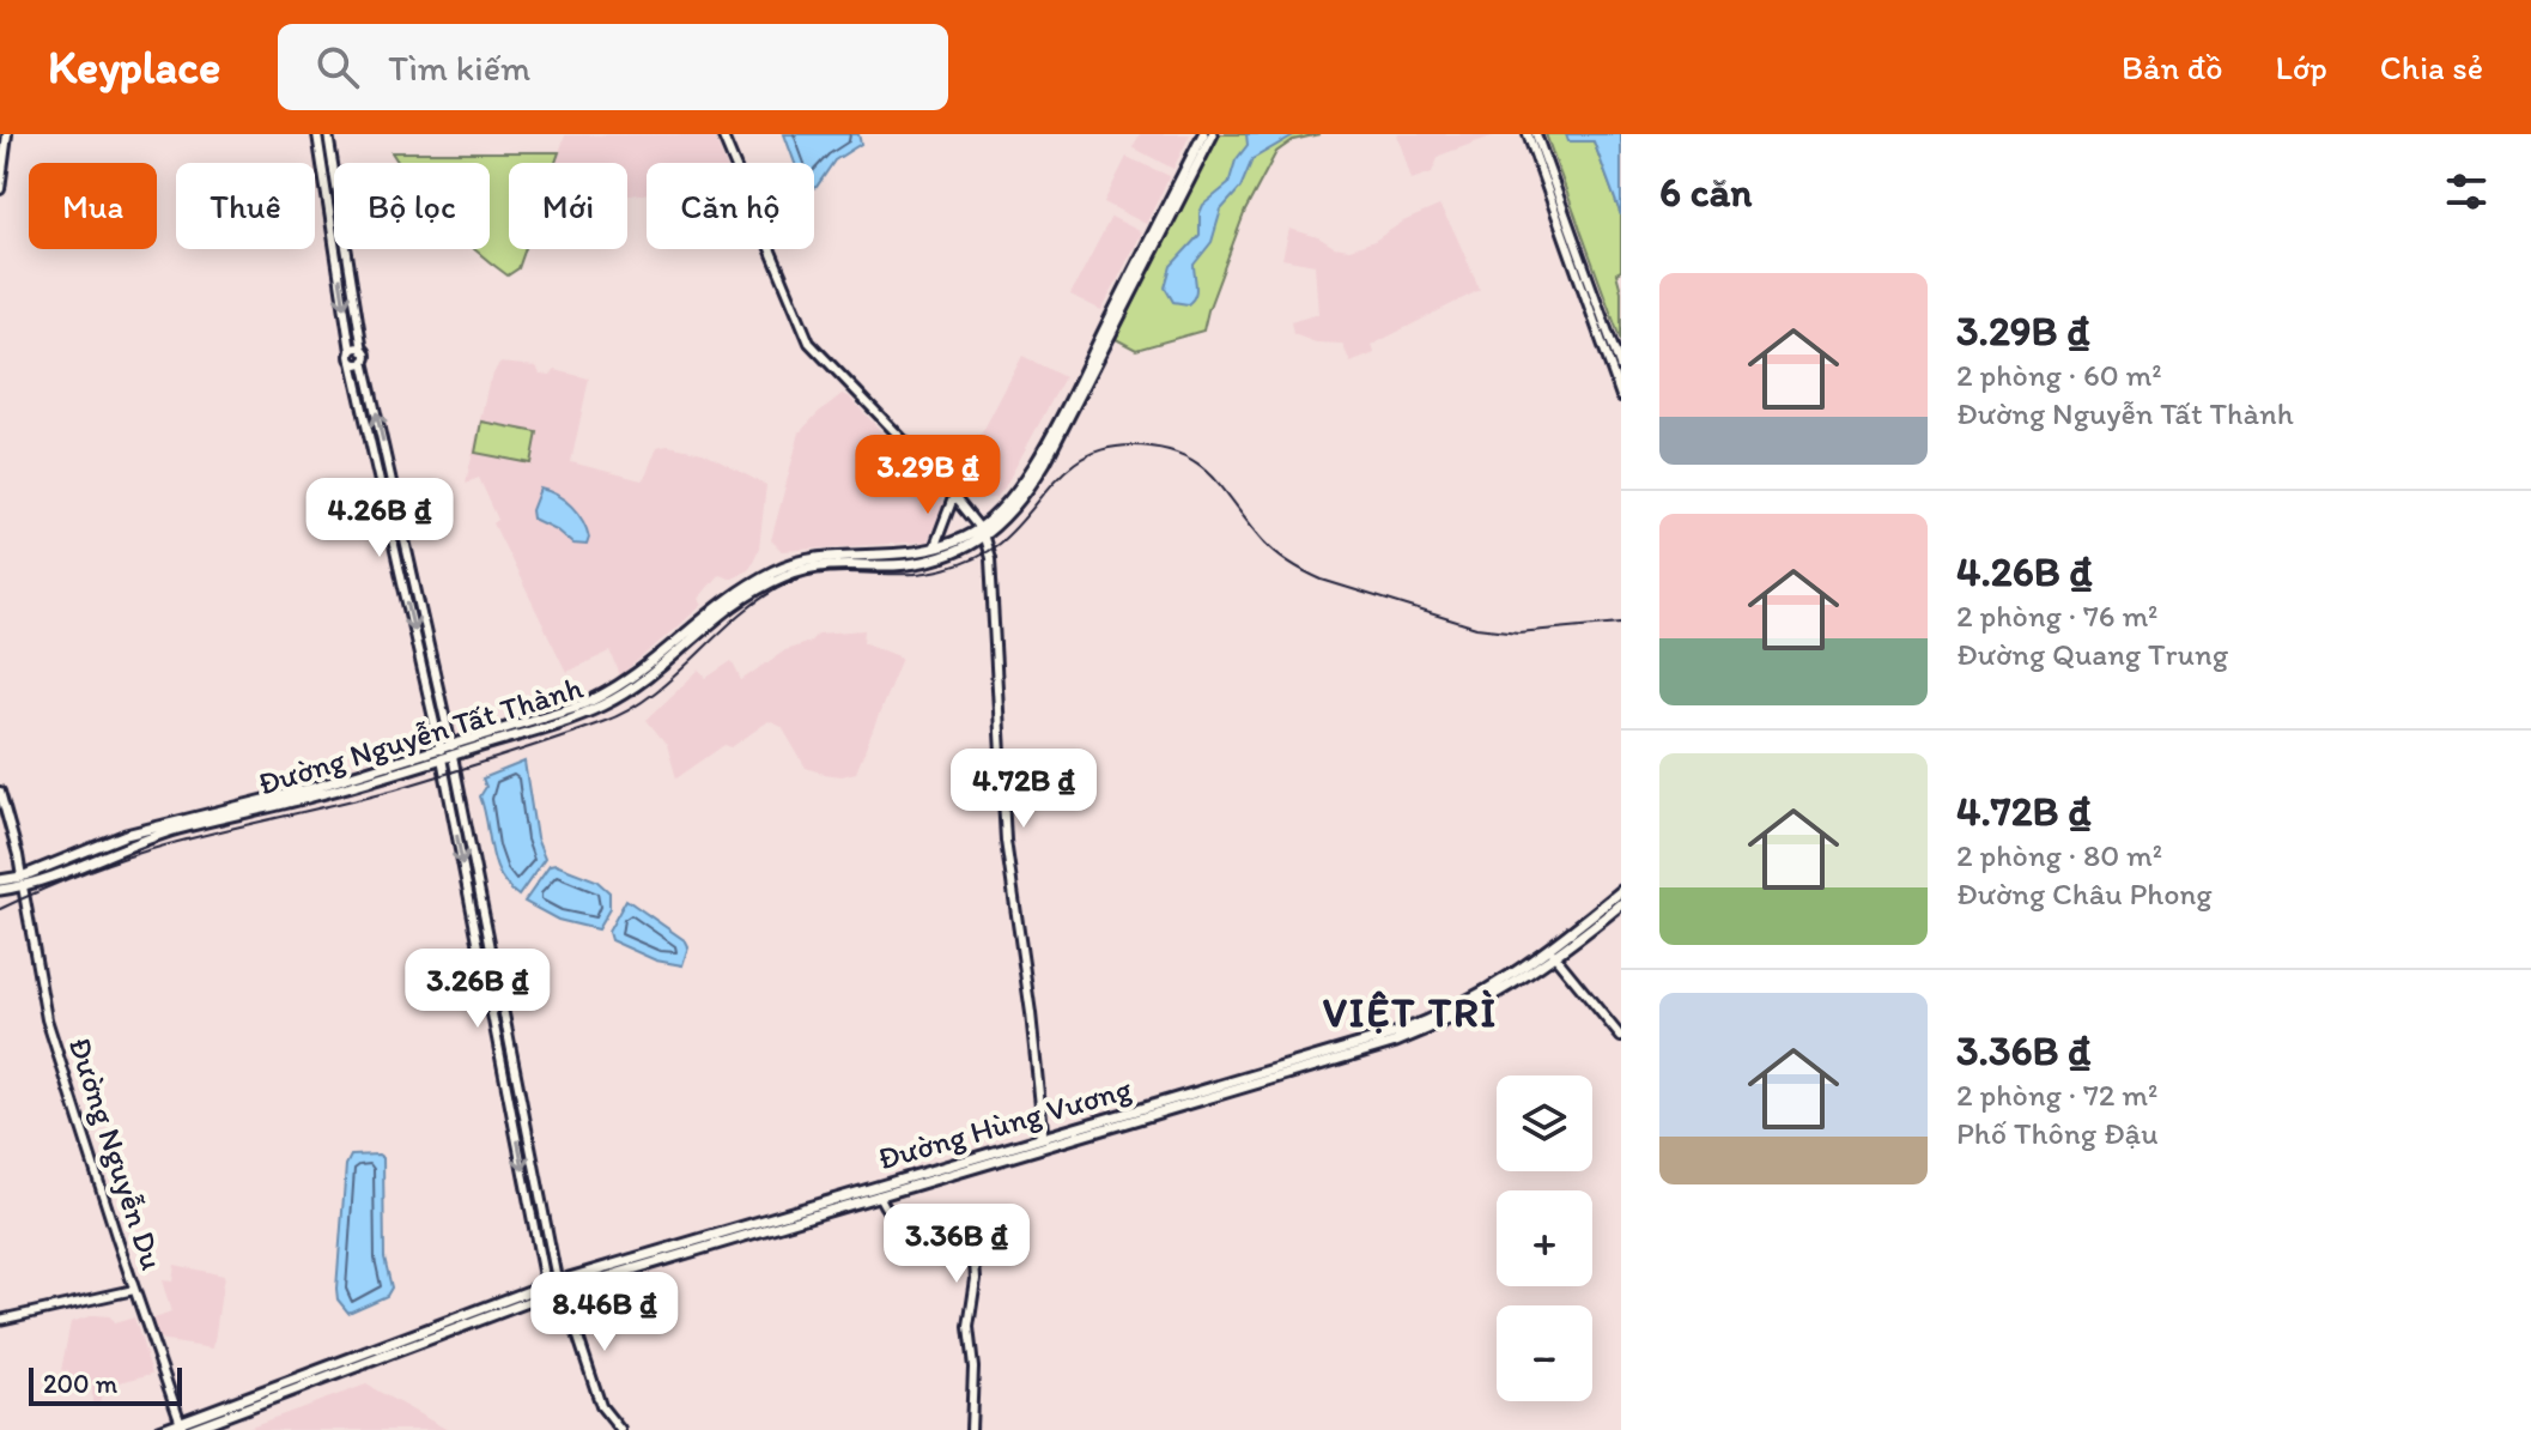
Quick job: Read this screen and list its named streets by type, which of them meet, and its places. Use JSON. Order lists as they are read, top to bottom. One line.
{"streets":{"main road":["Đường Nguyễn Tất Thành","Đường Hùng Vương","Đường Nguyễn Du"]},"crossings":[["Đường Nguyễn Tất Thành","Đường Nguyễn Du"],["Đường Hùng Vương","Đường Nguyễn Du"]],"districts":["VIỆT TRÌ"],"scale_bar":"200 m","page":{"header":"Keyplace","search":"Tìm kiếm","nav":["Bản đồ","Lớp","Chia sẻ"],"heading":"6 căn","chip":["Mua","Thuê","Bộ lọc","Mới","Căn hộ"],"list":[{"name":"3.29B ₫","note":"2 phòng · 60 m² · Đường Nguyễn Tất Thành"},{"name":"4.26B ₫","note":"2 phòng · 76 m² · Đường Quang Trung"},{"name":"4.72B ₫","note":"2 phòng · 80 m² · Đường Châu Phong"},{"name":"3.36B ₫","note":"2 phòng · 72 m² · Phố Thông Đậu"}],"price":["3.29B ₫","4.26B ₫","4.72B ₫","3.26B ₫","3.36B ₫","8.46B ₫"],"map_buttons":["+","−"],"scale":"200 m"}}
